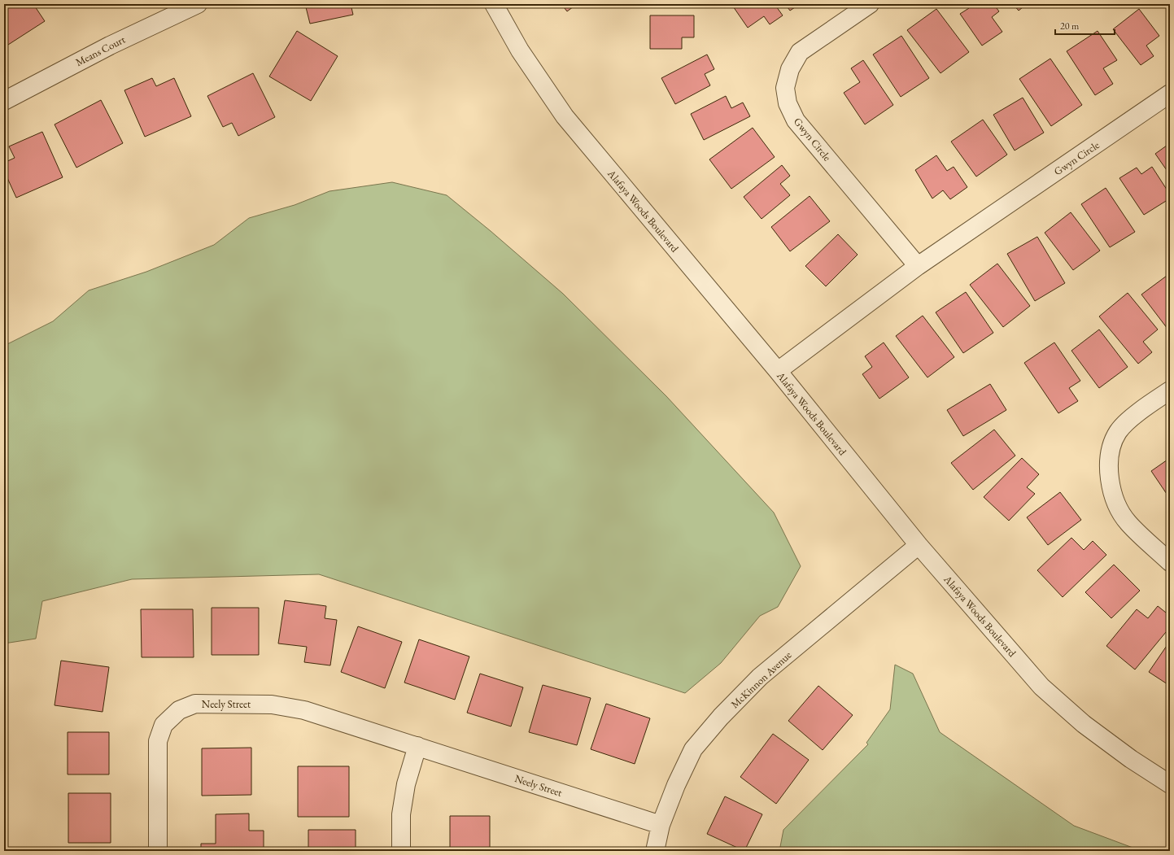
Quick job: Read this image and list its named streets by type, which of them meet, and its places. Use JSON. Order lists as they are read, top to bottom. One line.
{"streets":{"street":["Means Court","Gwyn Circle","Alafaya Woods Boulevard","McKinnon Avenue","Neely Street"]},"crossings":[["Gwyn Circle","Alafaya Woods Boulevard"],["Alafaya Woods Boulevard","McKinnon Avenue"],["McKinnon Avenue","Neely Street"]],"scale_bar":"20 m"}
